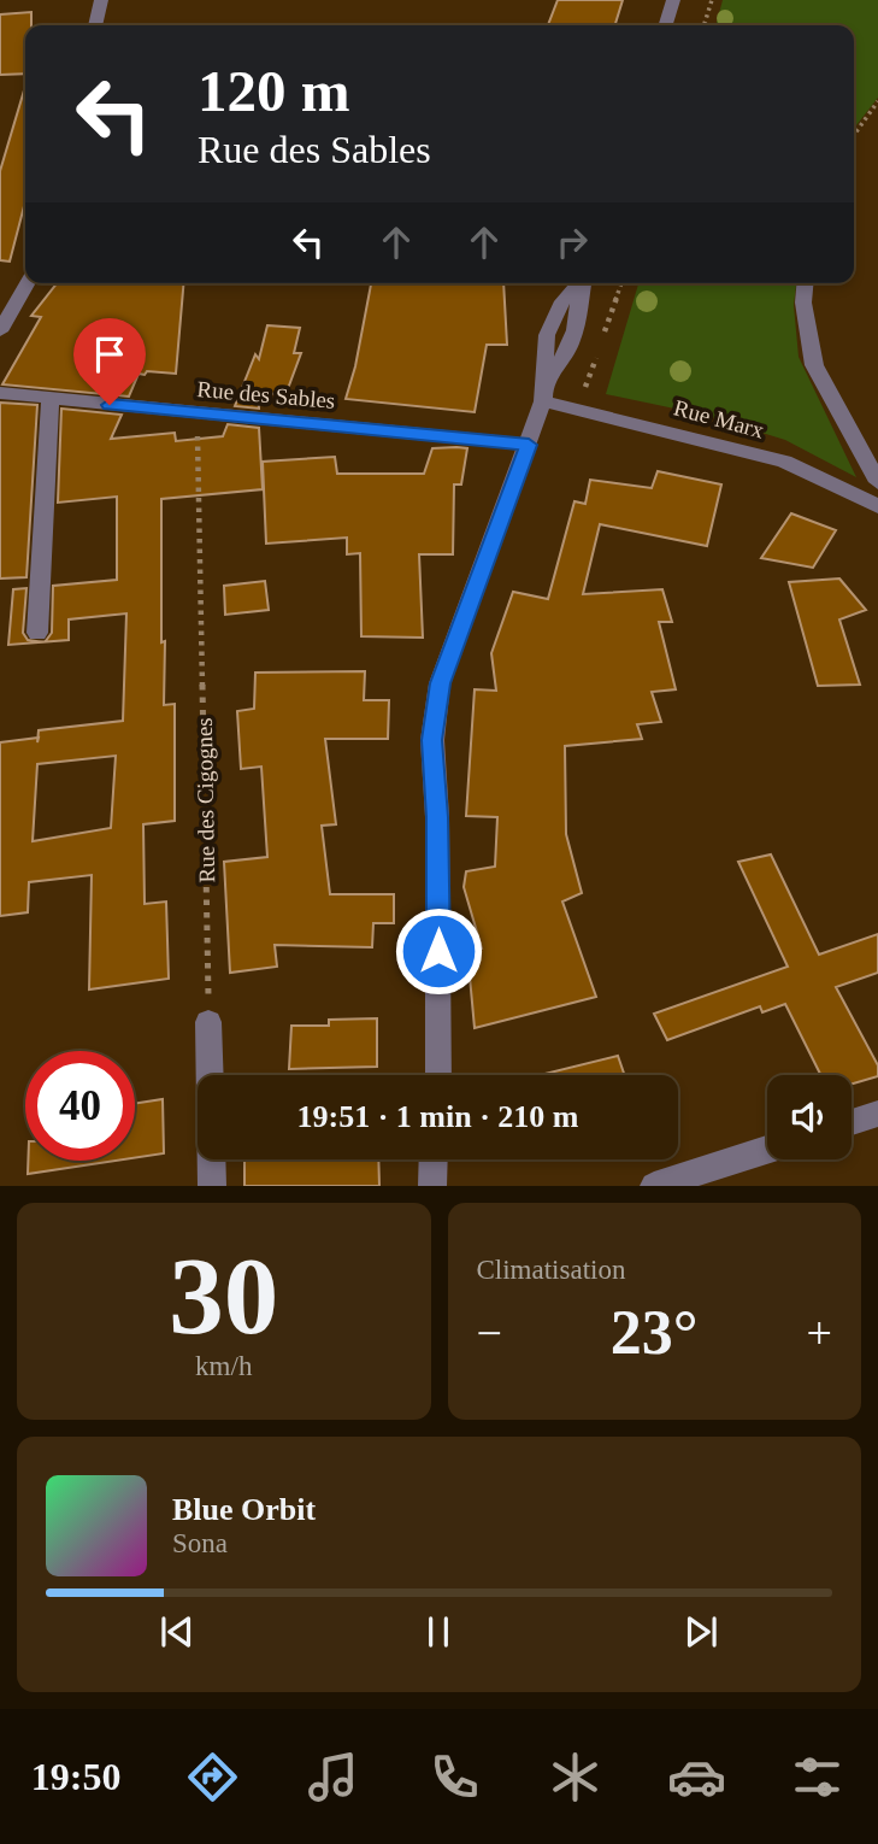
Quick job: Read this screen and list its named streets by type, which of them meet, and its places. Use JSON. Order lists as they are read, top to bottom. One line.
{"streets":{"street":["Rue des Sables","Rue Marx"],"path":["Rue des Cigognes"]},"crossings":[["Rue des Sables","Rue des Cigognes"]],"page":{"turn":["120 m","Rue des Sables"],"limit":"40","trip":"19:51 · 1 min · 210 m","tile":[["30","km/h"],"Climatisation"],"heat":["−","23°","+"],"song":["Blue Orbit","Sona"],"tabs":"19:50"}}
